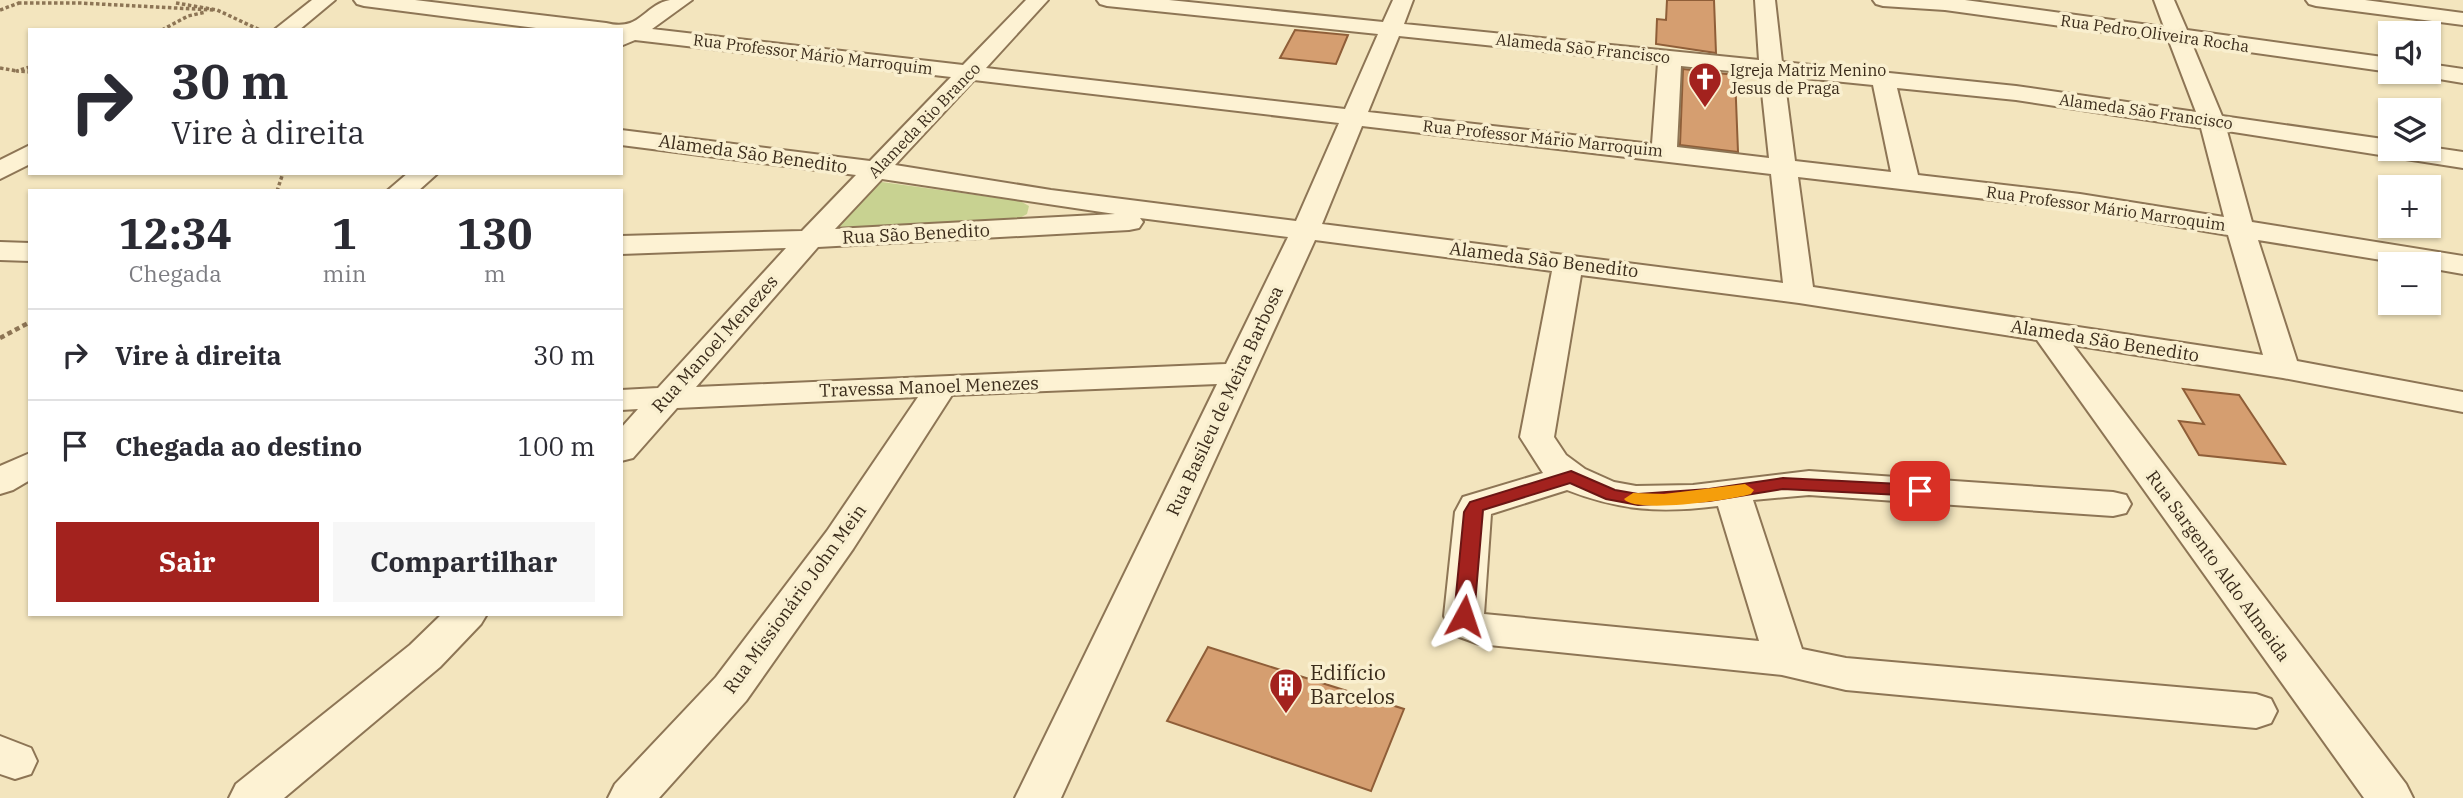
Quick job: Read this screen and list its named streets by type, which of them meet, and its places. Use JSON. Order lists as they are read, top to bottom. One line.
{"streets":{"street":["Rua Pedro Oliveira Rocha","Alameda São Francisco","Rua Professor Mário Marroquim","Alameda Rio Branco","Alameda São Benedito","Rua São Benedito","Rua Manoel Menezes","Travessa Manoel Menezes","Rua Basileu de Meira Barbosa","Rua Sargento Aldo Almeida","Rua Missionário John Mein"]},"crossings":[["Alameda São Francisco","Rua Basileu de Meira Barbosa"],["Rua Professor Mário Marroquim","Alameda Rio Branco"],["Rua Professor Mário Marroquim","Rua Basileu de Meira Barbosa"],["Alameda Rio Branco","Alameda São Benedito"],["Alameda Rio Branco","Rua São Benedito"],["Alameda Rio Branco","Rua Manoel Menezes"],["Alameda São Benedito","Rua São Benedito"],["Alameda São Benedito","Rua Basileu de Meira Barbosa"],["Alameda São Benedito","Rua Sargento Aldo Almeida"],["Rua São Benedito","Rua Manoel Menezes"],["Rua Manoel Menezes","Travessa Manoel Menezes"],["Travessa Manoel Menezes","Rua Basileu de Meira Barbosa"],["Travessa Manoel Menezes","Rua Missionário John Mein"]],"places":{"church":["Igreja Matriz Menino Jesus de Praga"],"building":["Edifício Barcelos"]},"page":{"map_buttons":["+","−"],"turn":["30 m","Vire à direita"],"eta":["12:34","Chegada","1","min","130","m"],"list":[{"name":"Vire à direita","value":"30 m"},{"name":"Chegada ao destino","value":"100 m"}],"buttons":["Sair","Compartilhar"]}}
